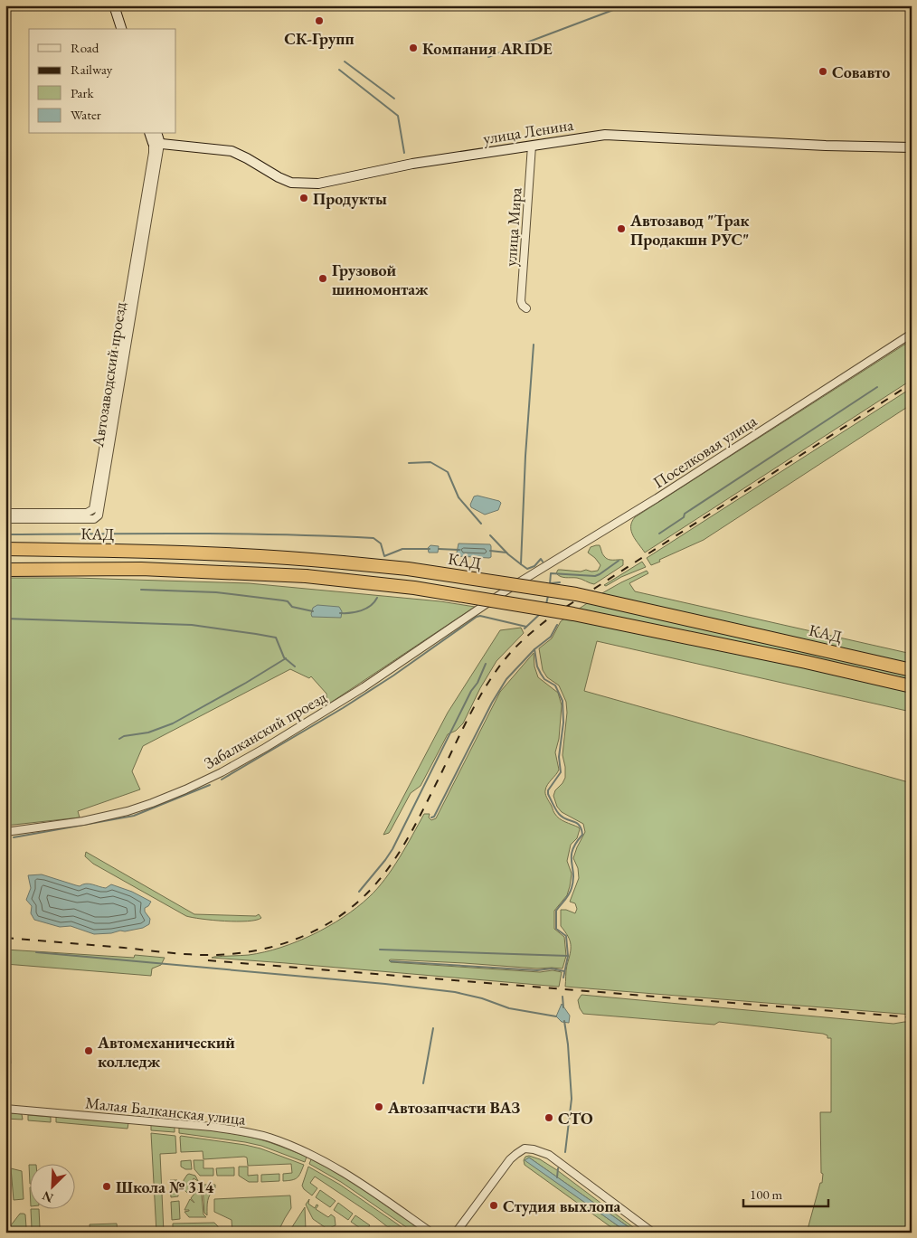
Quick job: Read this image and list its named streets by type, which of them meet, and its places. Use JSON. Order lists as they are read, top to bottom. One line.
{"streets":{"highway":["КАД"],"street":["улица Ленина","улица Мира","Автозаводский проезд","Поселковая улица","Забалканский проезд","Малая Балканская улица"]},"crossings":[["улица Ленина","улица Мира"],["улица Ленина","Автозаводский проезд"],["Поселковая улица","Забалканский проезд"]],"places":["СК-Групп","Компания ARIDE","Совавто","Продукты","Автозавод \"Трак Продакшн РУС\"","Грузовой шиномонтаж","Автомеханический колледж","Автозапчасти ВАЗ","СТО","Школа № 314","Студия выхлопа"],"legend":["Road","Railway","Park","Water"],"scale_bar":"100 m","north":"bottom left"}
